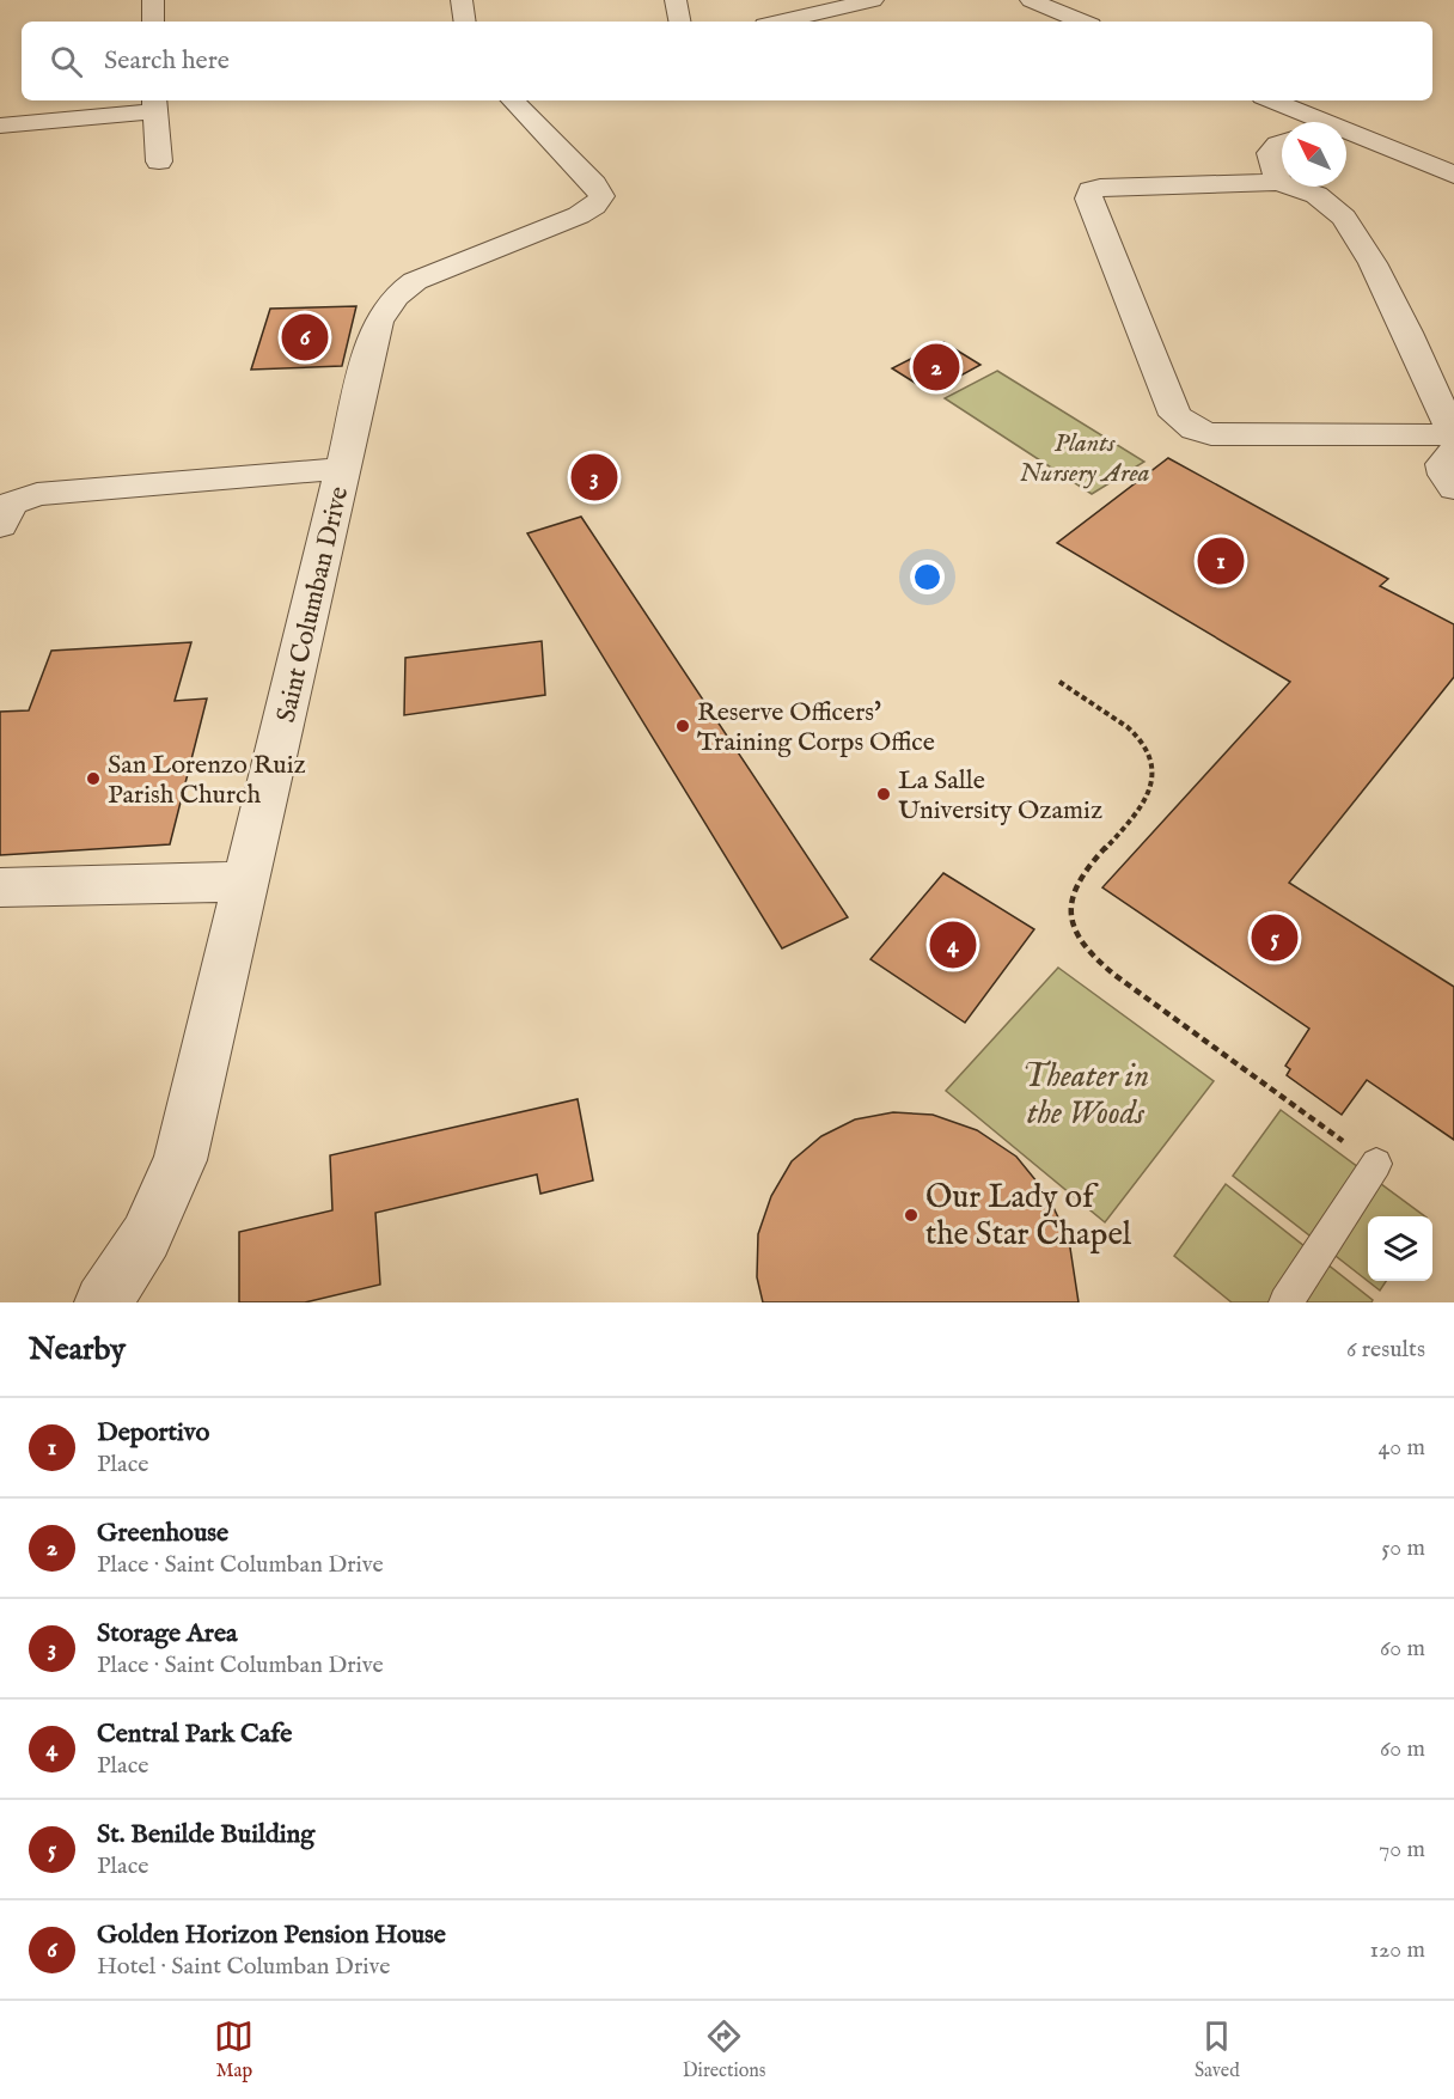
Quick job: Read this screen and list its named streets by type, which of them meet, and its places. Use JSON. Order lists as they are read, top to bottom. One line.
{"streets":{"street":["Saint Columban Drive"]},"parks":["Plants Nursery Area","Theater in the Woods"],"places":["Reserve Officers' Training Corps Office","San Lorenzo Ruiz Parish Church","La Salle University Ozamiz","Our Lady of the Star Chapel"],"north":"top left","page":{"search":"Search here","pins":["6","2","3","1","5","4"],"heading":["Nearby","6 results"],"list":[{"mark":"1","name":"Deportivo","note":"Place","value":"40 m"},{"mark":"2","name":"Greenhouse","note":"Place · Saint Columban Drive","value":"50 m"},{"mark":"3","name":"Storage Area","note":"Place · Saint Columban Drive","value":"60 m"},{"mark":"4","name":"Central Park Cafe","note":"Place","value":"60 m"},{"mark":"5","name":"St. Benilde Building","note":"Place","value":"70 m"},{"mark":"6","name":"Golden Horizon Pension House","note":"Hotel · Saint Columban Drive","value":"120 m"}],"nav":["Map","Directions","Saved"]}}
